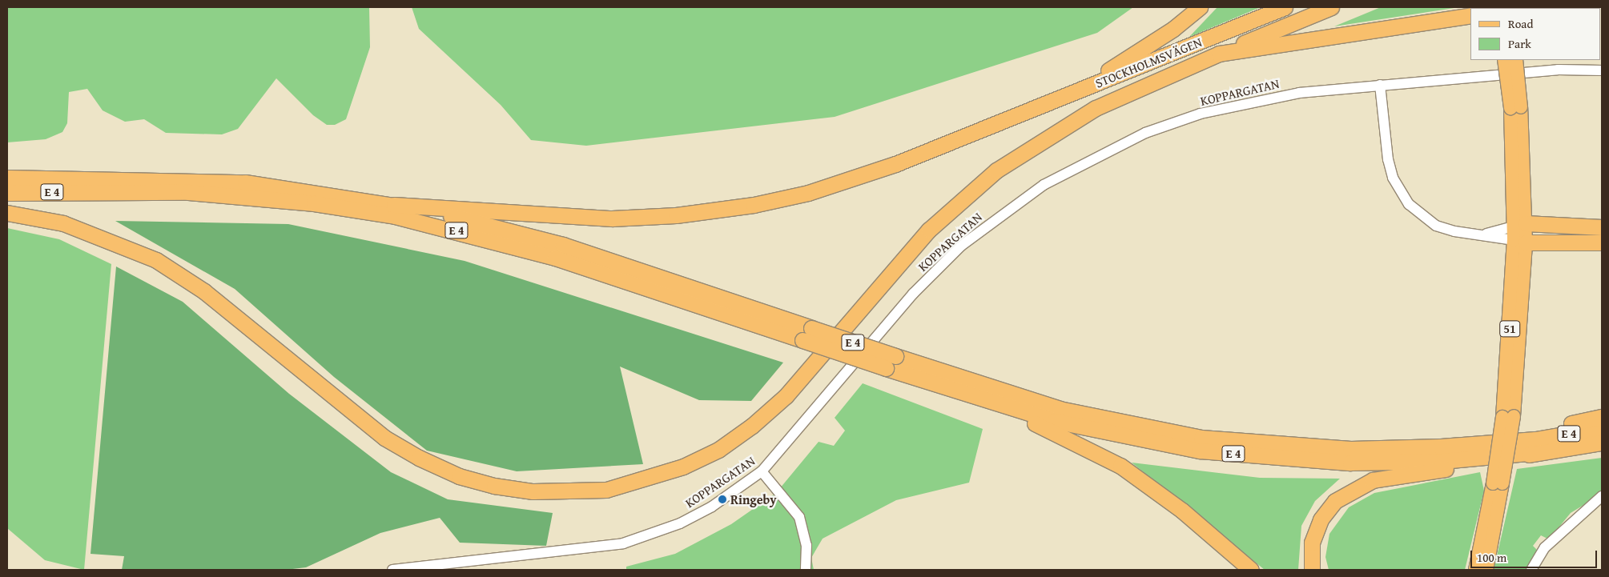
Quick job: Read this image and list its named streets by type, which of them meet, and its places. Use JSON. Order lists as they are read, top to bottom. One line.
{"streets":{"highway":["STOCKHOLMSVÄGEN","E 4"],"main road":["51"],"street":["KOPPARGATAN"]},"crossings":[["STOCKHOLMSVÄGEN","E 4"]],"places":["Ringeby"],"legend":["Road","Park"],"scale_bar":"100 m"}
